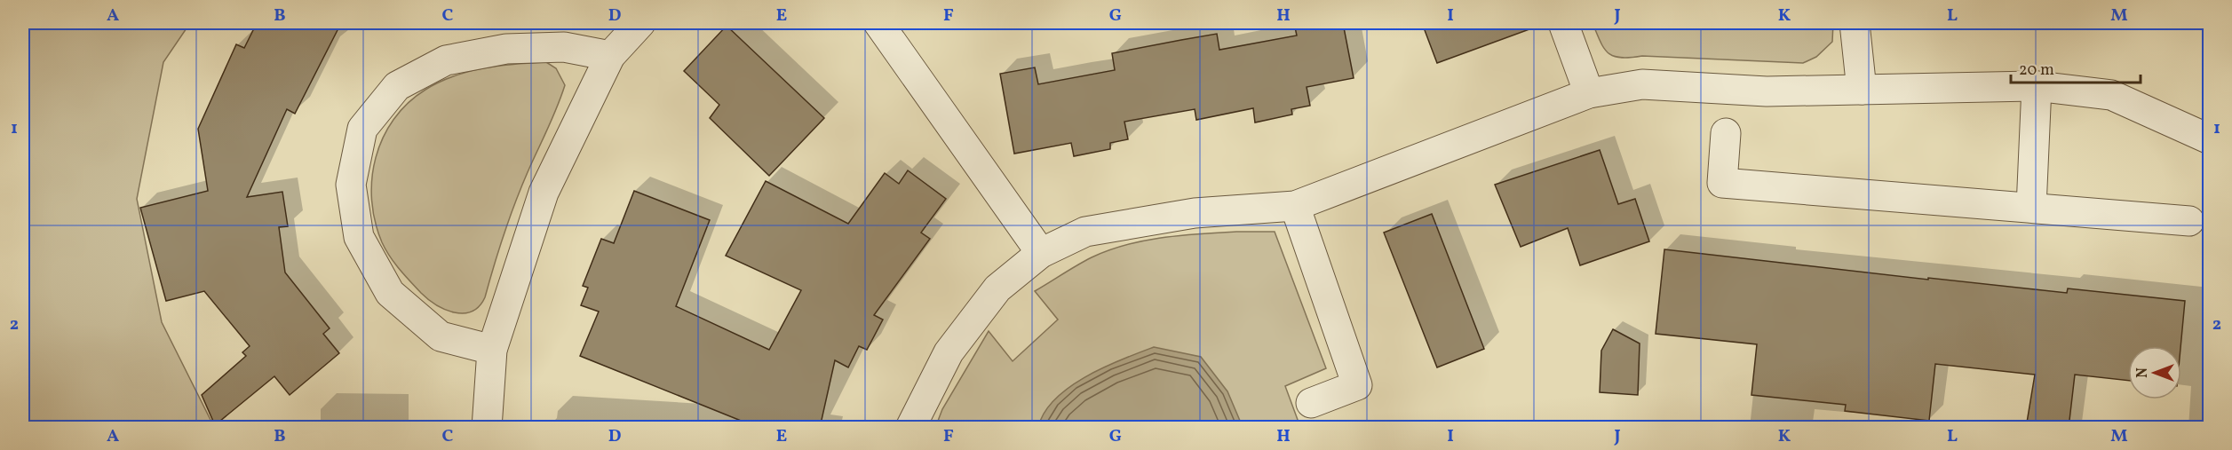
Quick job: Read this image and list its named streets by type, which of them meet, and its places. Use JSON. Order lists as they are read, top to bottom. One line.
{"scale_bar":"20 m","north":"left","grid":{"columns":["A","B","C","D","E","F","G","H","I","J","K","L","M"],"rows":["1","2"]}}
